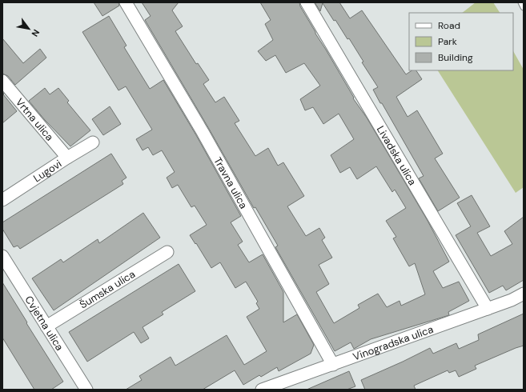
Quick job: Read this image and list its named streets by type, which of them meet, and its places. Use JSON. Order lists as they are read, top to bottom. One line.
{"streets":{"street":["Vrtna ulica","Livadska ulica","Lugovi","Travna ulica","Šumska ulica","Cvjetna ulica","Vinogradska ulica"]},"crossings":[["Vrtna ulica","Lugovi"],["Livadska ulica","Vinogradska ulica"],["Travna ulica","Vinogradska ulica"],["Šumska ulica","Cvjetna ulica"]],"legend":["Road","Park","Building"],"north":"bottom right"}
